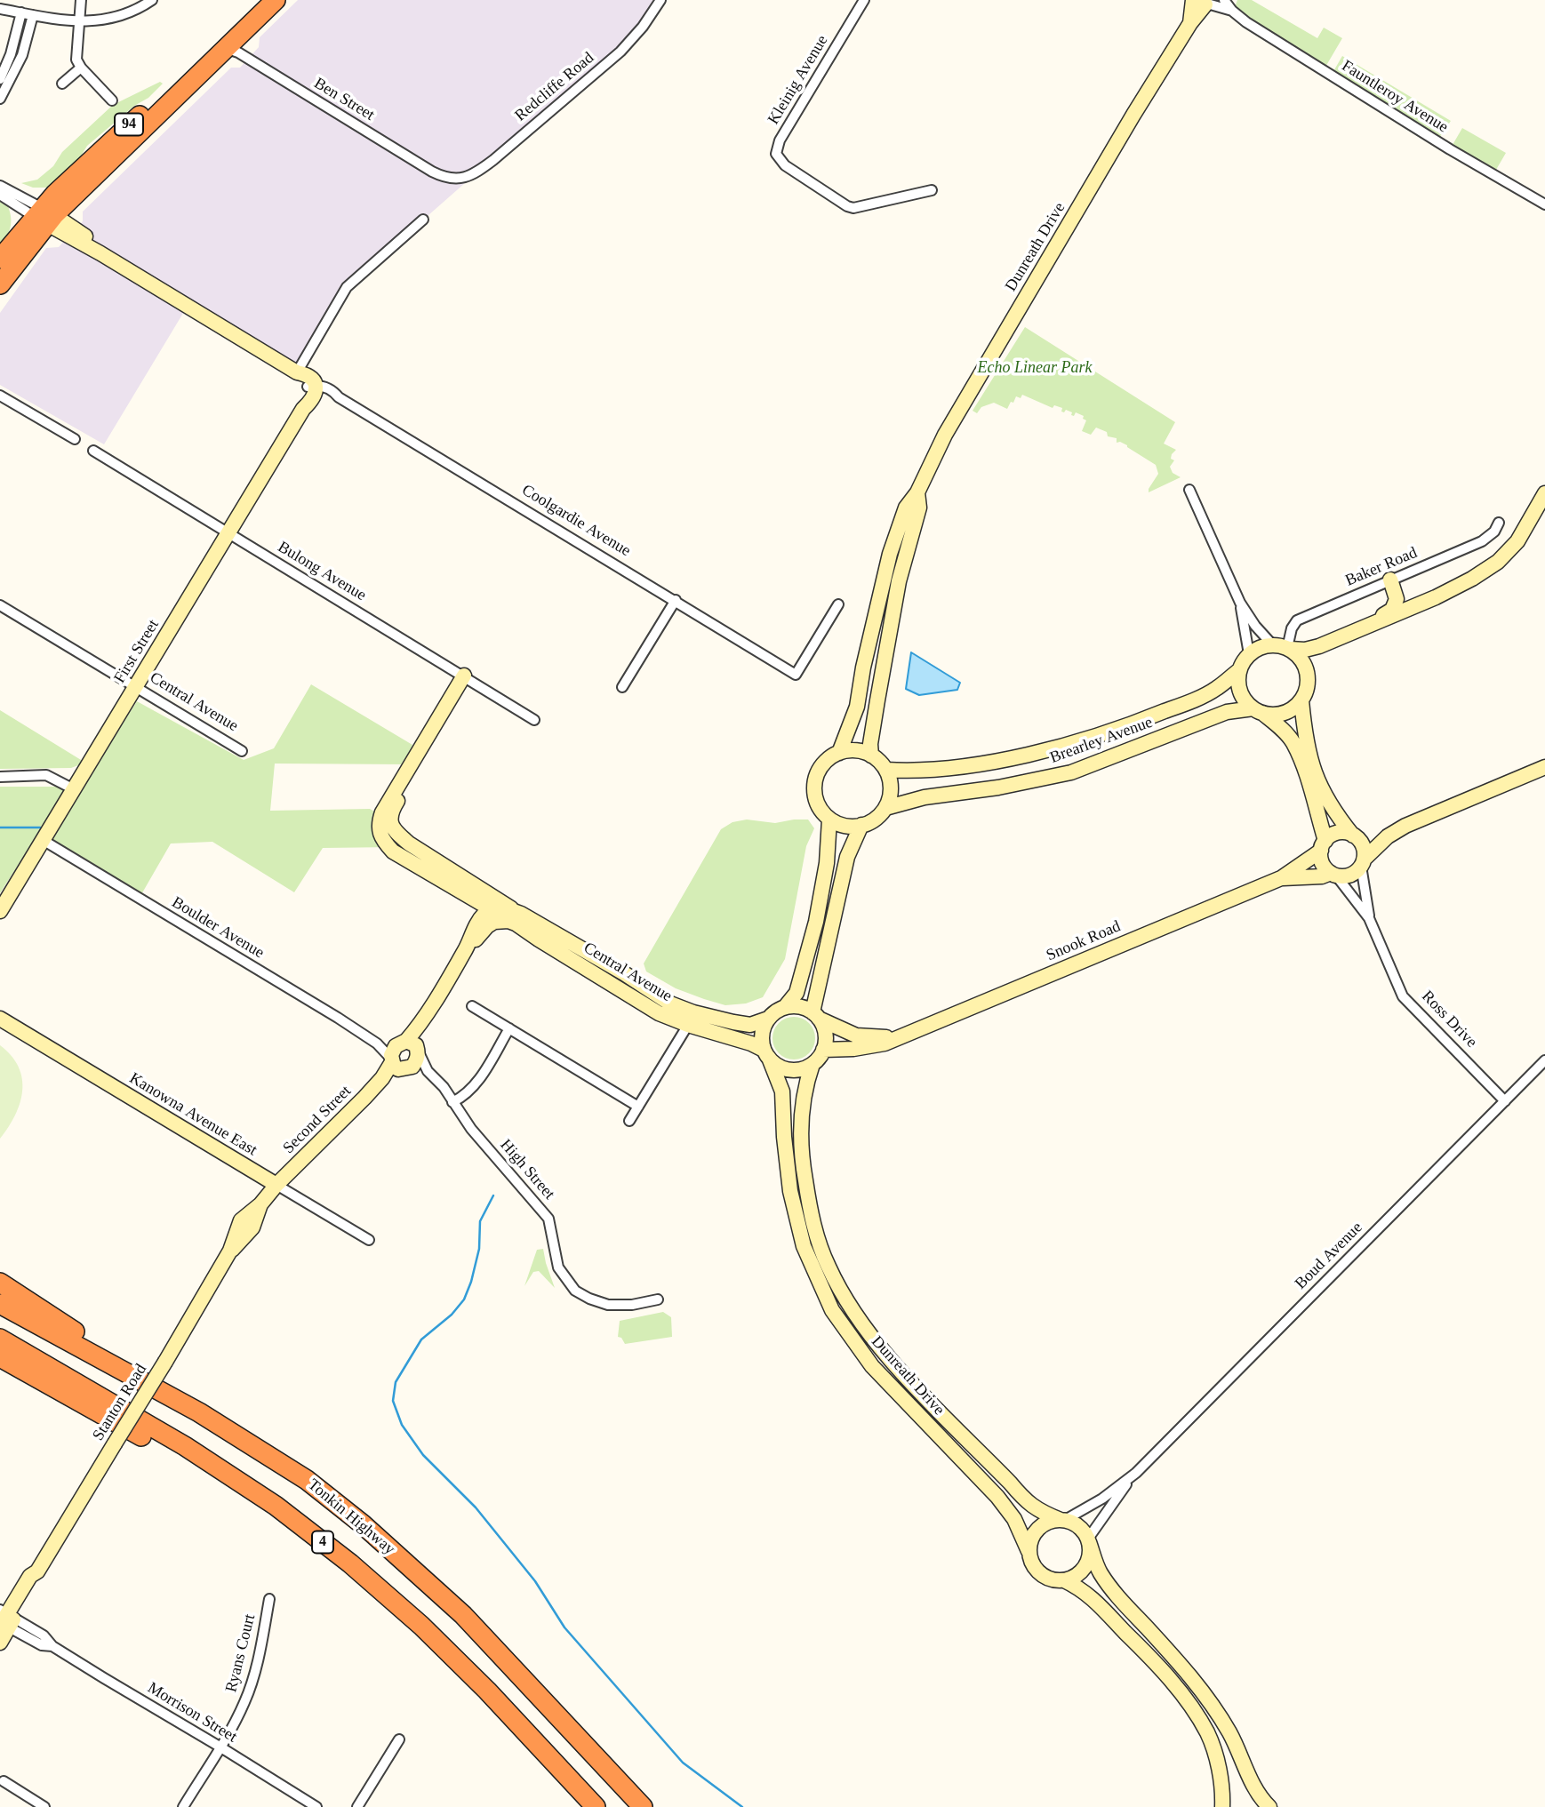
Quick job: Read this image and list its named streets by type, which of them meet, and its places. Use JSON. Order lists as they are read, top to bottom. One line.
{"streets":{"highway":["94","Tonkin Highway","4"],"main road":["Dunreath Drive","Coolgardie Avenue","First Street","Central Avenue","Brearley Avenue","Snook Road","Kanowna Avenue East","Second Street","Stanton Road"],"street":["Kleinig Avenue","Redcliffe Road","Fauntleroy Avenue","Ben Street","Baker Road","Bulong Avenue","Boulder Avenue","Ross Drive","High Street","Boud Avenue","Ryans Court","Morrison Street"]},"crossings":[["Redcliffe Road","Ben Street"],["Fauntleroy Avenue","Dunreath Drive"],["Ben Street","94"],["94","Coolgardie Avenue"],["Dunreath Drive","Central Avenue"],["Dunreath Drive","Brearley Avenue"],["Dunreath Drive","Snook Road"],["Dunreath Drive","Boud Avenue"],["Coolgardie Avenue","First Street"],["Baker Road","Brearley Avenue"],["Bulong Avenue","First Street"],["Bulong Avenue","Central Avenue"],["First Street","Central Avenue"],["First Street","Boulder Avenue"],["Central Avenue","Snook Road"],["Central Avenue","Second Street"],["Boulder Avenue","Second Street"],["Boulder Avenue","High Street"],["Snook Road","Ross Drive"],["Ross Drive","Boud Avenue"],["Kanowna Avenue East","Second Street"],["Kanowna Avenue East","Stanton Road"],["Second Street","Stanton Road"],["Stanton Road","Morrison Street"],["Tonkin Highway","4"],["Ryans Court","Morrison Street"]],"parks":["Echo Linear Park"]}
